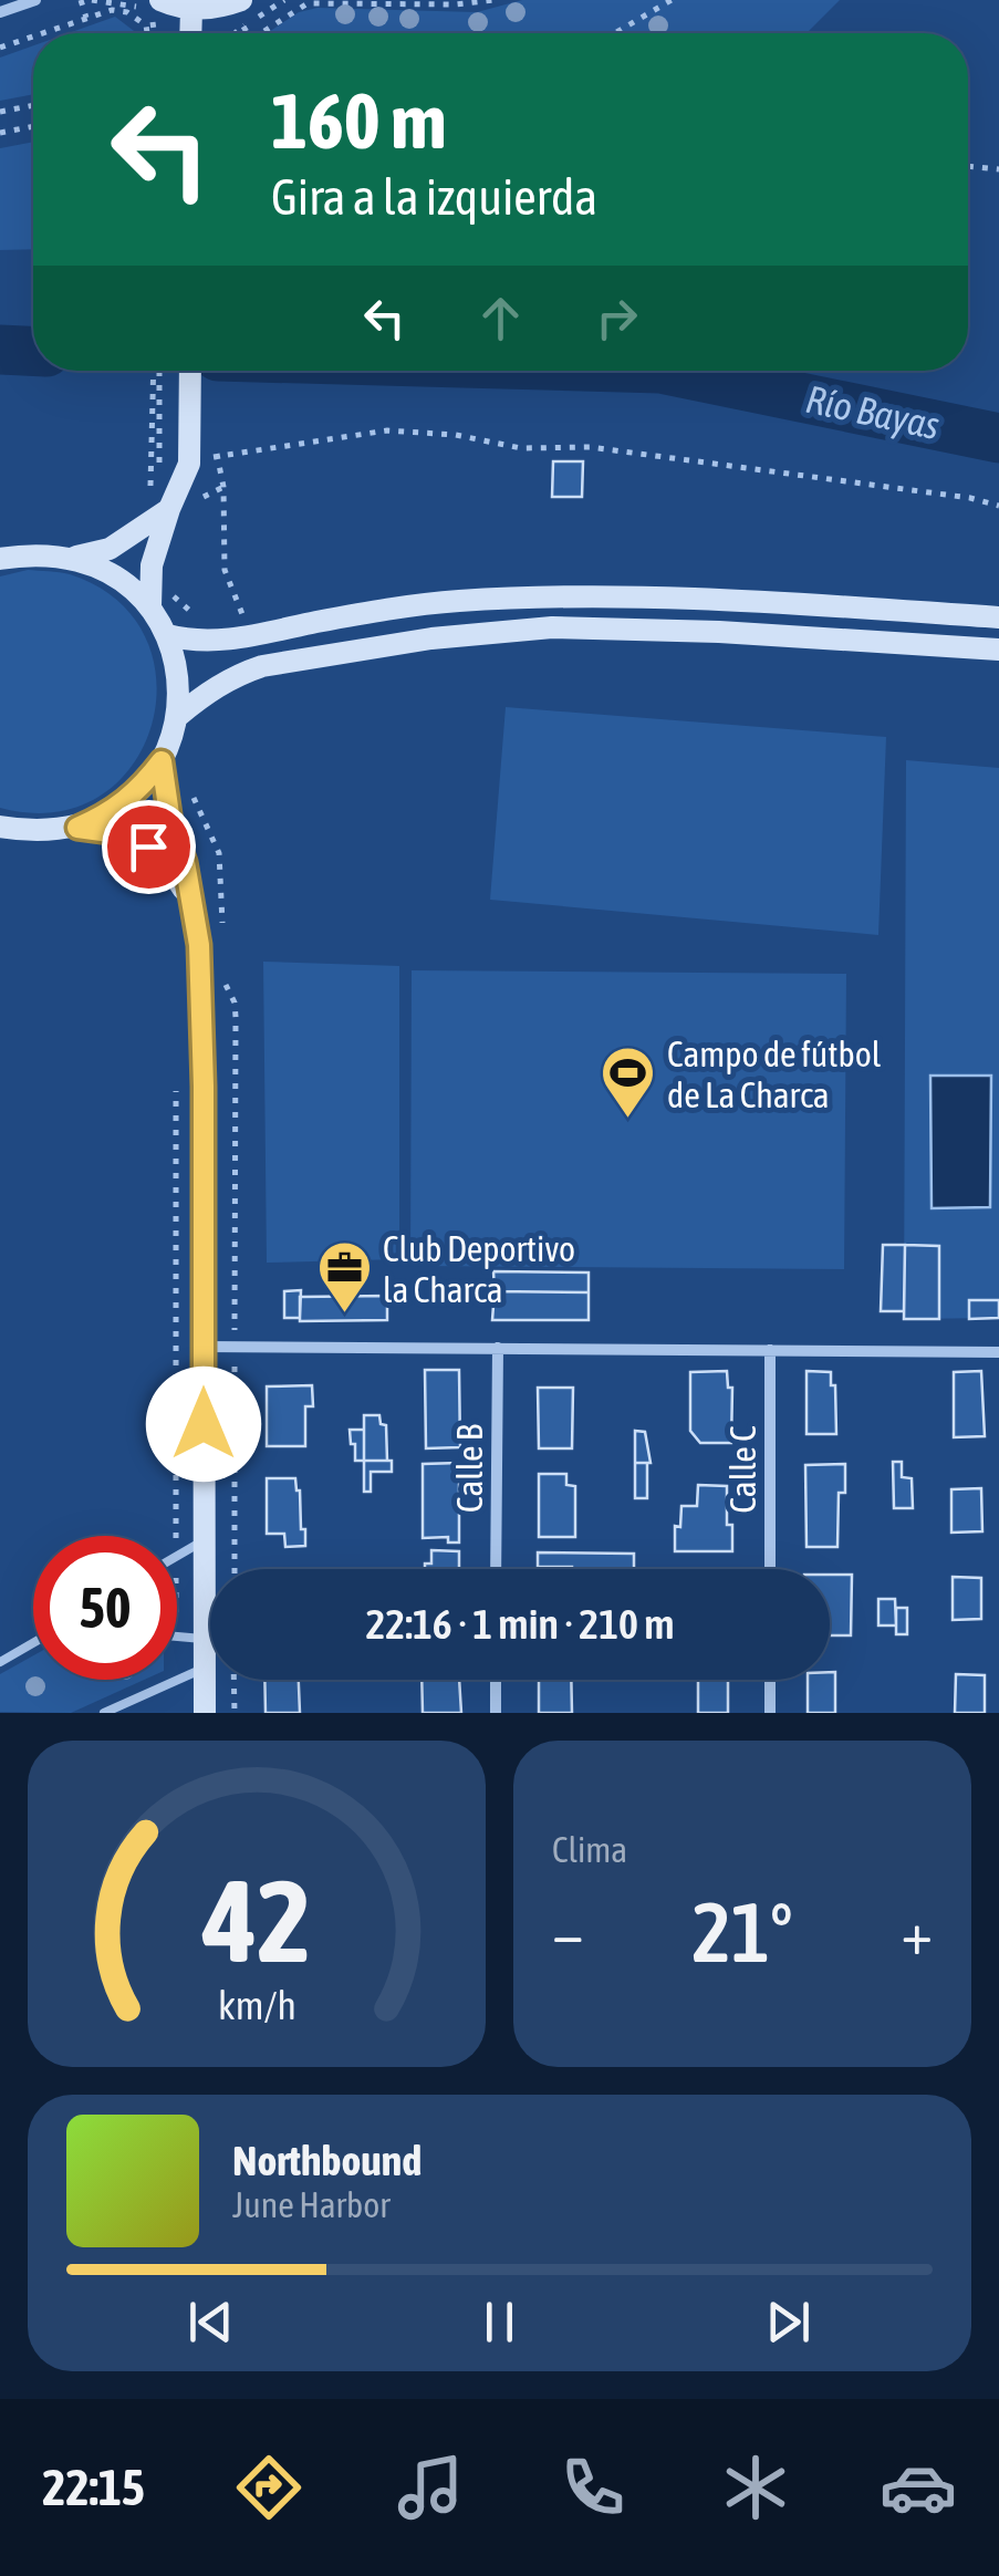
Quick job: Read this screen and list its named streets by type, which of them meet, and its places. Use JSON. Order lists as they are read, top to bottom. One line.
{"streets":{"street":["Calle B","Calle C"]},"water":["Río Bayas"],"places":{"sports":["Campo de fútbol de La Charca"],"office":["Club Deportivo la Charca"]},"page":{"turn":["160 m","Gira a la izquierda"],"limit":"50","trip":"22:16 · 1 min · 210 m","tile":"Clima","heat":["−","21°","+"],"song":["Northbound","June Harbor"],"tabs":"22:15","gauge":["42","km/h"]}}
